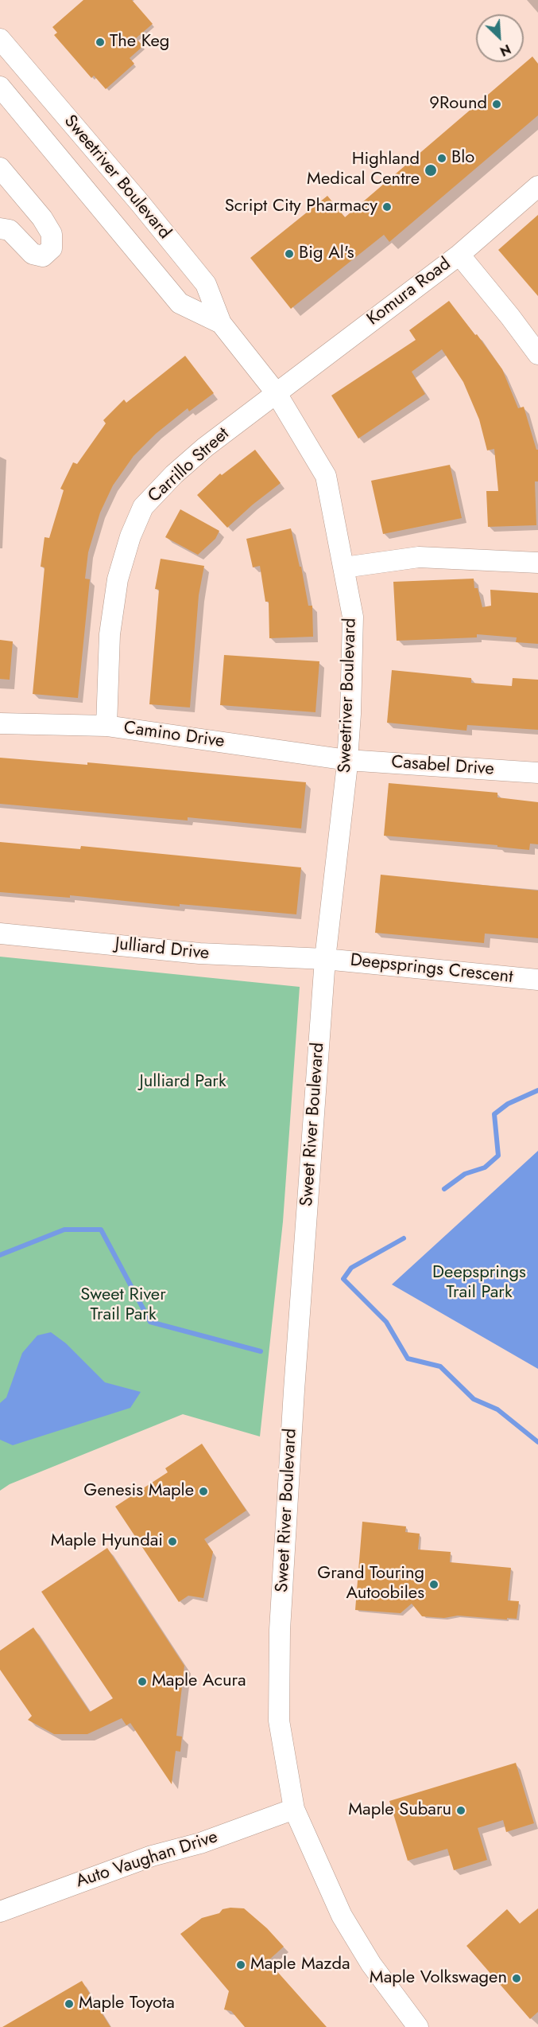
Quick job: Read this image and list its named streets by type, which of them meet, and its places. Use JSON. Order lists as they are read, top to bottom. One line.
{"streets":{"street":["Sweetriver Boulevard","Komura Road","Carrillo Street","Camino Drive","Casabel Drive","Julliard Drive","Deepsprings Crescent","Sweet River Boulevard","Auto Vaughan Drive"]},"crossings":[["Sweetriver Boulevard","Komura Road"],["Sweetriver Boulevard","Carrillo Street"],["Sweetriver Boulevard","Camino Drive"],["Sweetriver Boulevard","Casabel Drive"],["Sweetriver Boulevard","Julliard Drive"],["Sweetriver Boulevard","Deepsprings Crescent"],["Sweetriver Boulevard","Sweet River Boulevard"],["Komura Road","Carrillo Street"],["Carrillo Street","Camino Drive"],["Camino Drive","Casabel Drive"],["Julliard Drive","Deepsprings Crescent"],["Julliard Drive","Sweet River Boulevard"],["Deepsprings Crescent","Sweet River Boulevard"],["Sweet River Boulevard","Auto Vaughan Drive"]],"parks":["Julliard Park","Deepsprings Trail Park","Sweet River Trail Park"],"places":["The Keg","9Round","Blo","Highland Medical Centre","Script City Pharmacy","Big Al's","Genesis Maple","Maple Hyundai","Grand Touring Autoobiles","Maple Acura","Maple Subaru","Maple Mazda","Maple Volkswagen","Maple Toyota"],"north":"bottom right"}
